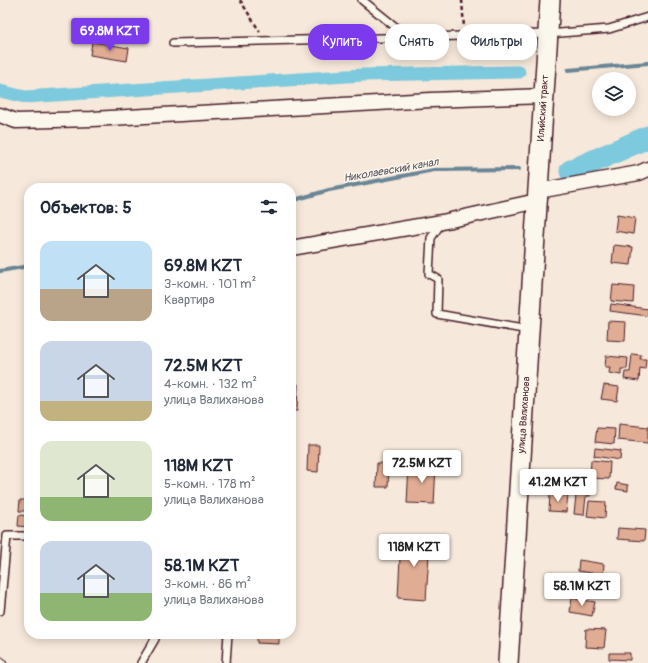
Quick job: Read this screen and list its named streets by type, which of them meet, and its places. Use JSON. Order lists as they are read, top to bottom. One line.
{"streets":{"main road":["Илийский тракт","улица Валиханова"]},"crossings":[["Илийский тракт","улица Валиханова"]],"water":["Николаевский канал"],"page":{"price":["69.8M KZT","72.5M KZT","41.2M KZT","118M KZT","58.1M KZT"],"chip":["Купить","Снять","Фильтры"],"heading":"Объектов: 5","list":[{"name":"69.8M KZT","note":"3-комн. · 101 m² · Квартира"},{"name":"72.5M KZT","note":"4-комн. · 132 m² · улица Валиханова"},{"name":"118M KZT","note":"5-комн. · 178 m² · улица Валиханова"},{"name":"58.1M KZT","note":"3-комн. · 86 m² · улица Валиханова"}]}}
